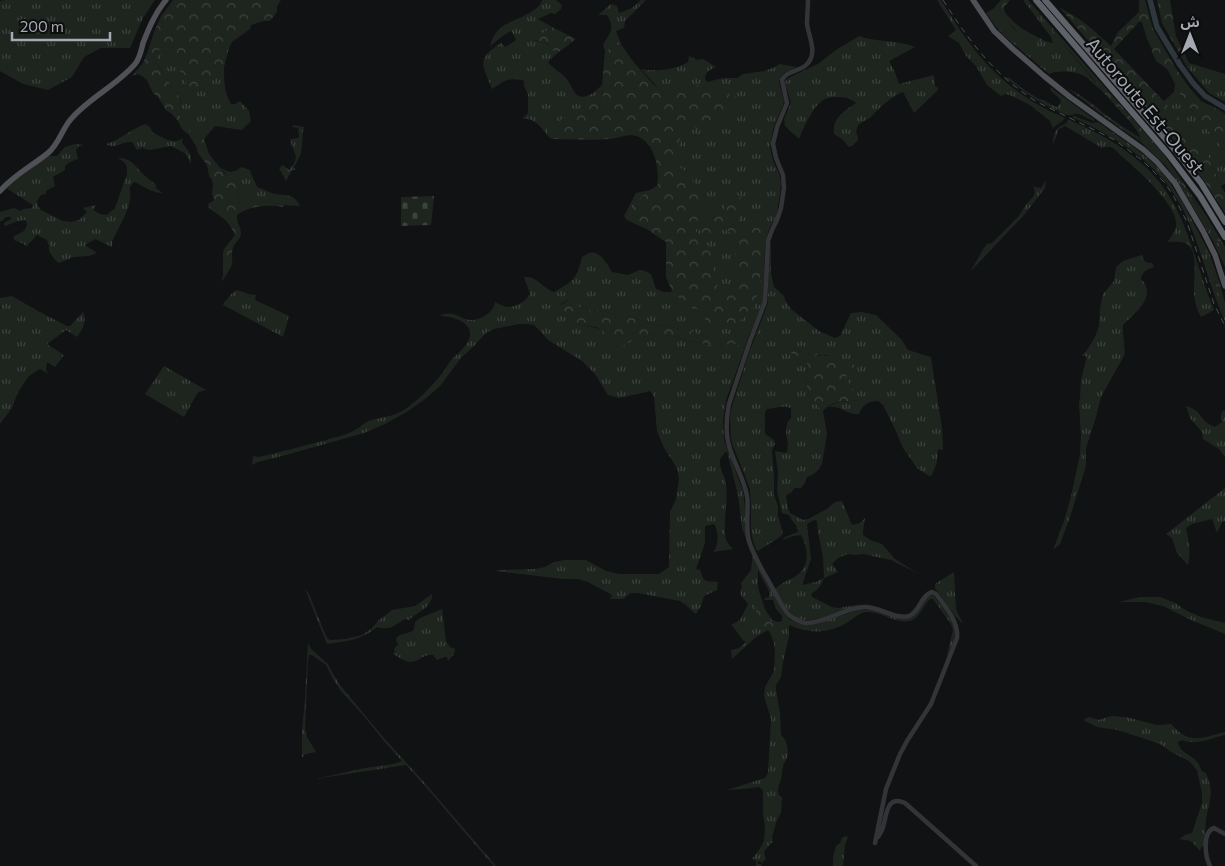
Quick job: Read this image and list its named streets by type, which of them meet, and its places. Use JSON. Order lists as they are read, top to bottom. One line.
{"streets":{"highway":["Autoroute Est-Ouest"]},"scale_bar":"200 m","north":"top"}
